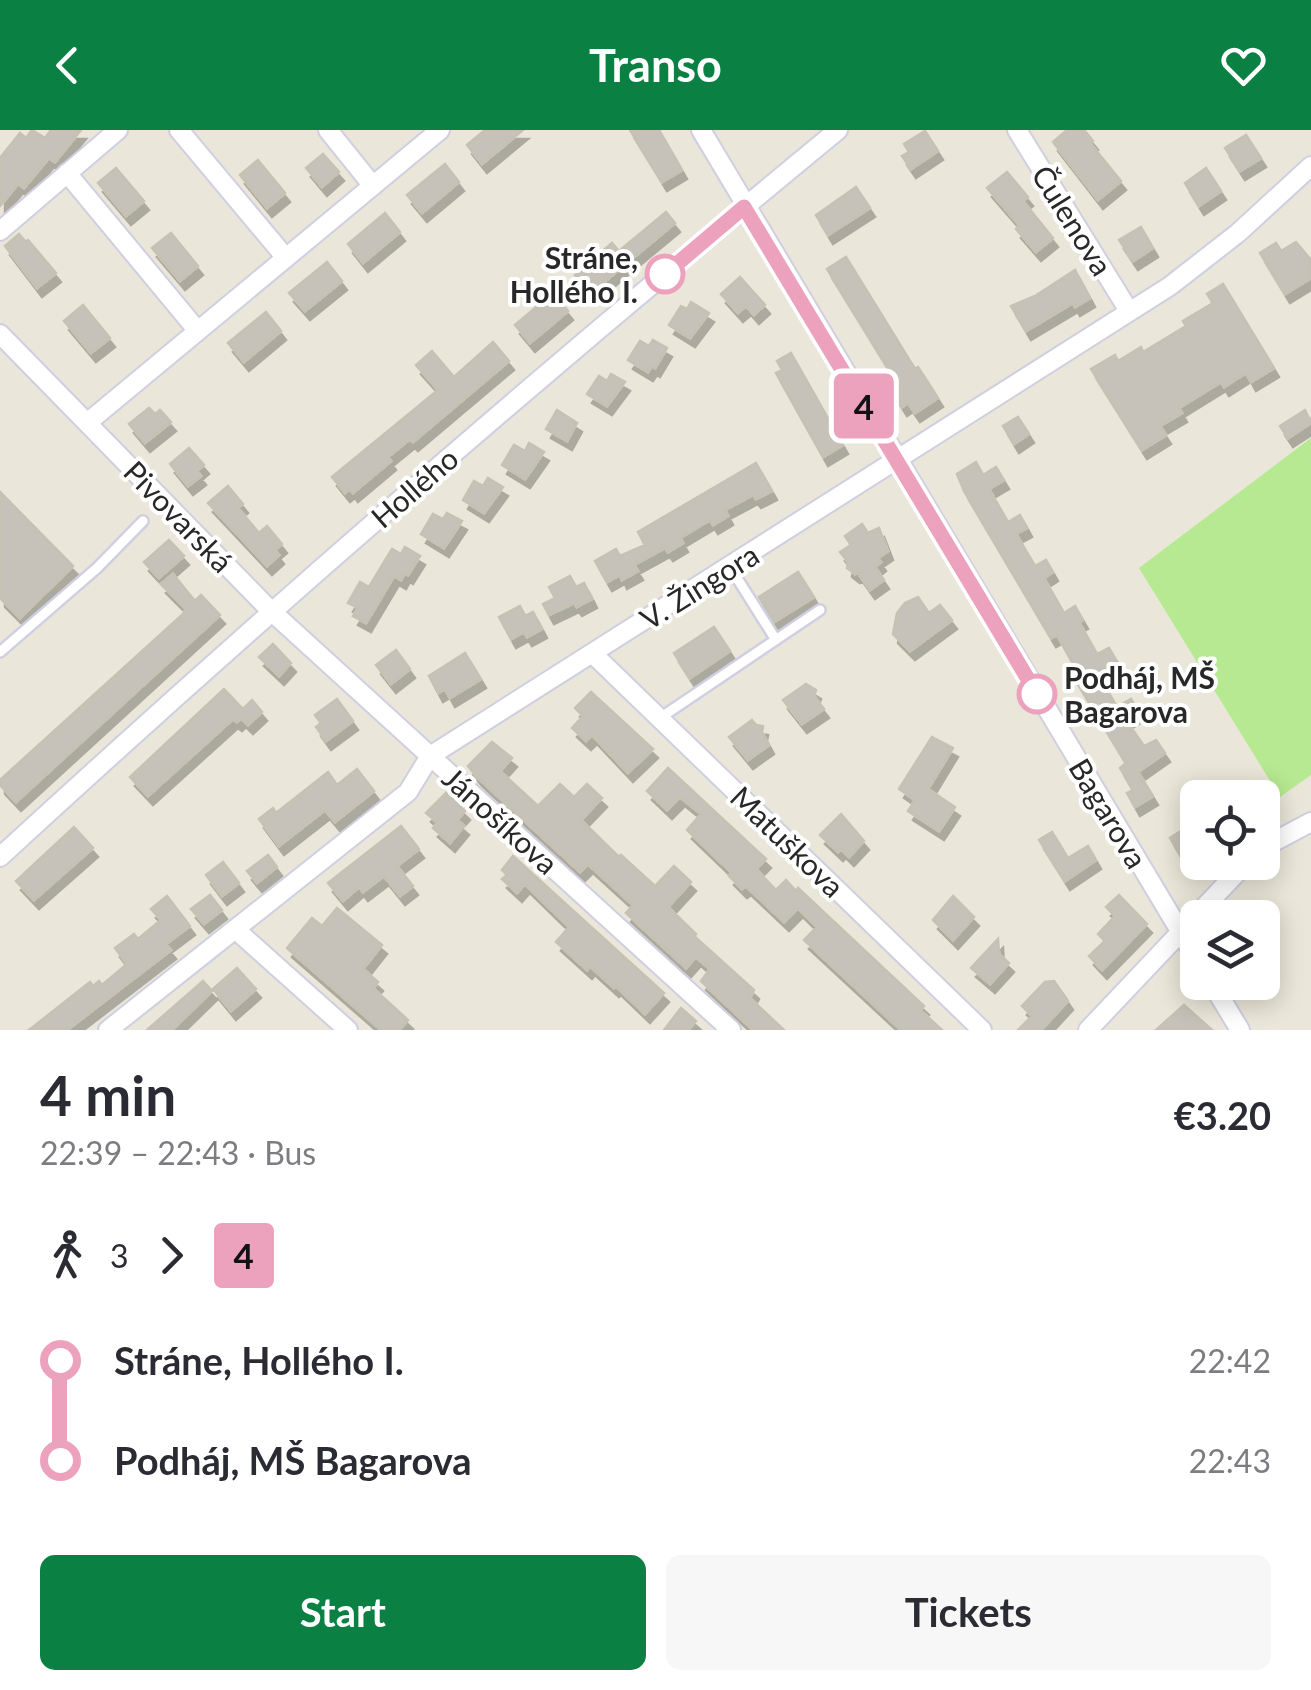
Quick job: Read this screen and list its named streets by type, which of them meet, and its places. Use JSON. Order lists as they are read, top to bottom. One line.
{"streets":{"street":["Čulenova","Hollého","Pivovarská","V. Žingora","Bagarova","Jánošíkova","Matuškova"]},"crossings":[["Čulenova","V. Žingora"],["Hollého","Pivovarská"],["Hollého","Bagarova"],["Hollého","Jánošíkova"],["Pivovarská","Jánošíkova"],["V. Žingora","Bagarova"],["V. Žingora","Jánošíkova"],["V. Žingora","Matuškova"]],"places":["Stráne, Hollého I.","Podháj, MŠ Bagarova"],"lines":["bus line 4"],"page":{"header":"Transo","on_map":"4","heading":["4 min","22:39 – 22:43 · Bus","€3.20"],"legs":["3","4"],"list":[{"name":"Stráne, Hollého I.","value":"22:42"},{"name":"Podháj, MŠ Bagarova","value":"22:43"}],"buttons":["Start","Tickets"]}}
